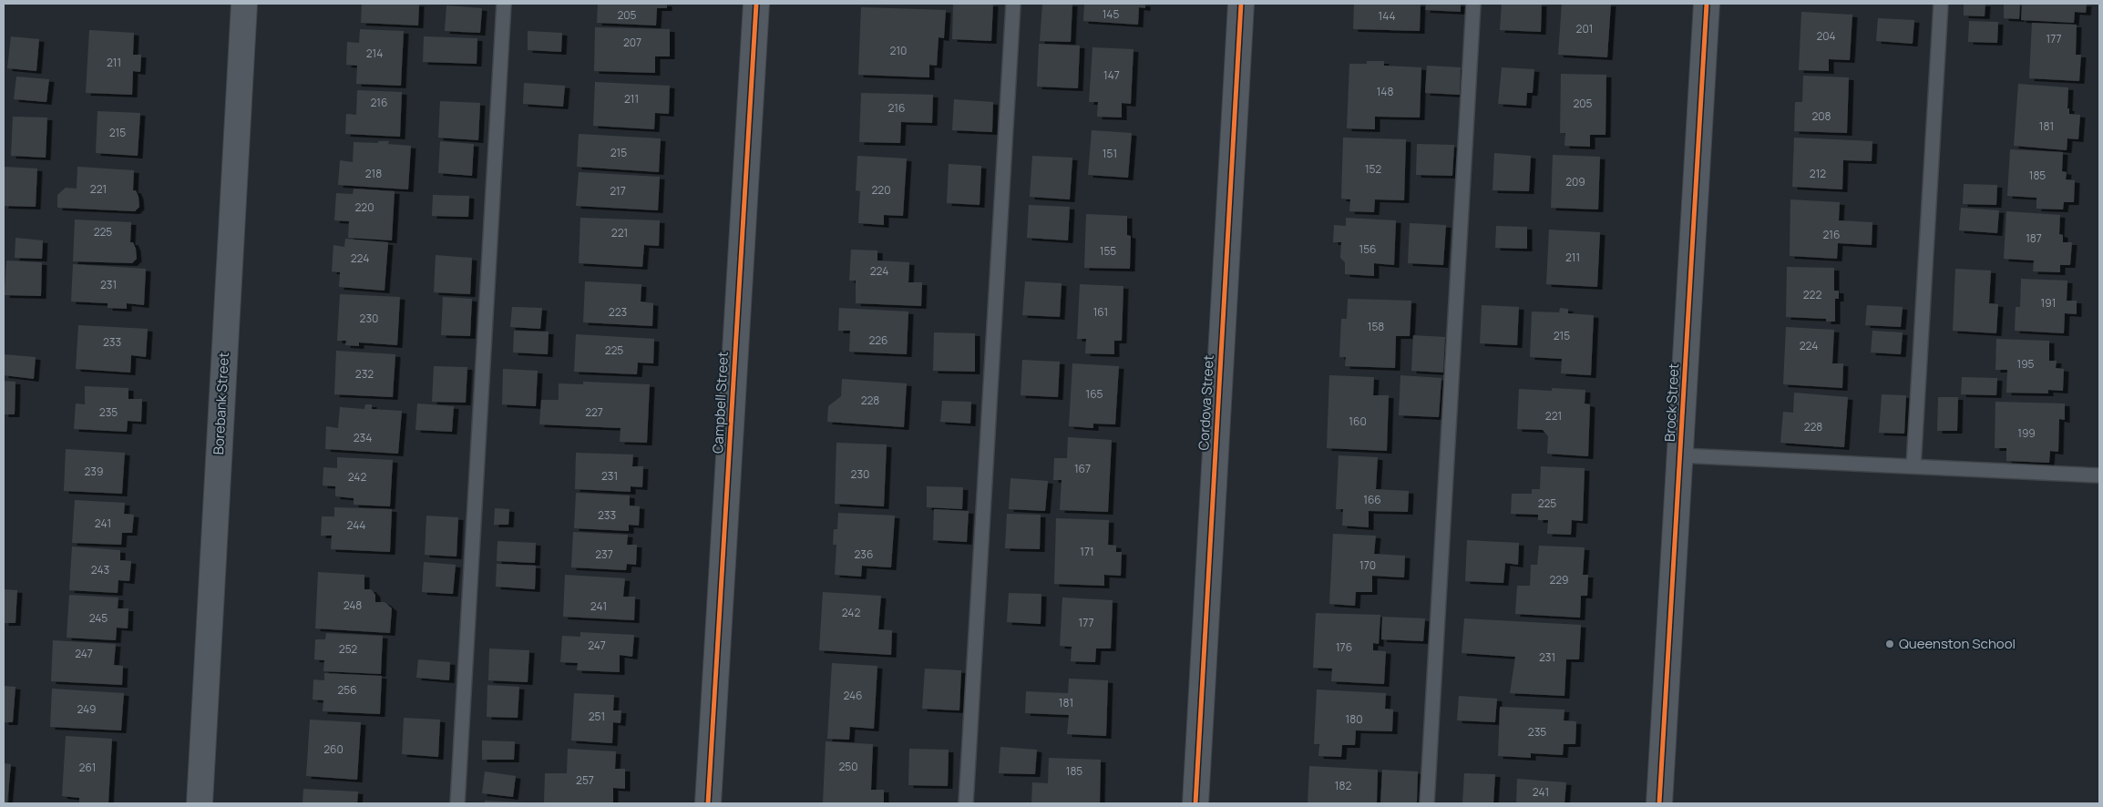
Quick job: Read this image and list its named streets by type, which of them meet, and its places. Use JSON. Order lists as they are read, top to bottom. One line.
{"streets":{"street":["Campbell Street","Cordova Street","Brock Street","Borebank Street"]},"places":["Queenston School"],"house_numbers":["145","205","144","201","204","177","207","210","214","211","147","148","211","216","205","216","208","181","215","215","151","152","218","212","185","209","221","220","217","220","225","221","216","187","156","155","211","224","224","231","222","191","223","161","230","158","215","226","233","224","225","195","232","165","228","235","227","221","160","228","199","234","167","239","230","231","242","166","225","233","241","244","171","237","236","170","243","229","248","241","242","245","177","247","176","252","247","231","256","246","181","249","251","180","235","260","250","261","185","257","182","241"]}
